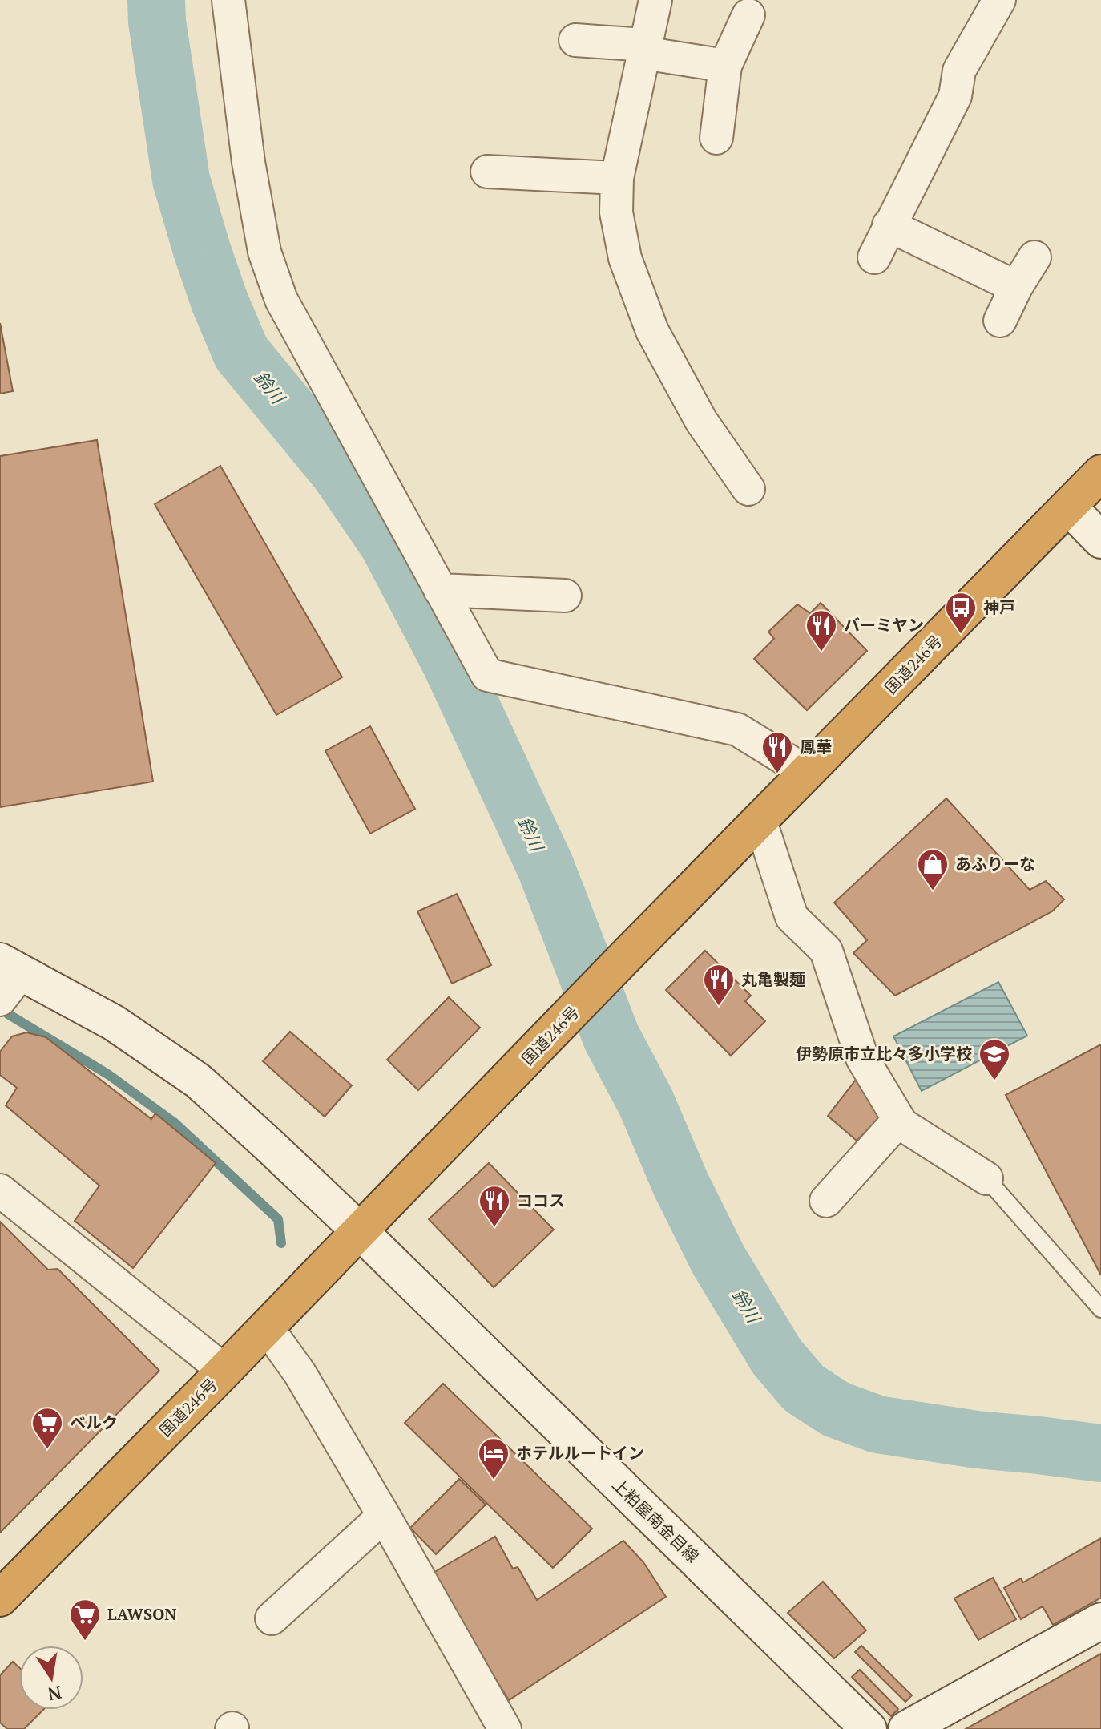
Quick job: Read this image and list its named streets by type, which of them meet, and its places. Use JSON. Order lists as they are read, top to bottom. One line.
{"streets":{"highway":["国道246号"],"street":["上粕屋南金目線"]},"crossings":[["国道246号","上粕屋南金目線"]],"water":["鈴川"],"places":{"bus stop":["神戸"],"restaurant":["バーミヤン","鳳華","丸亀製麺","ココス"],"shop":["あふりーな"],"school or university":["伊勢原市立比々多小学校"],"supermarket":["ベルク","LAWSON"],"hotel":["ホテルルートイン"]},"north":"bottom"}
